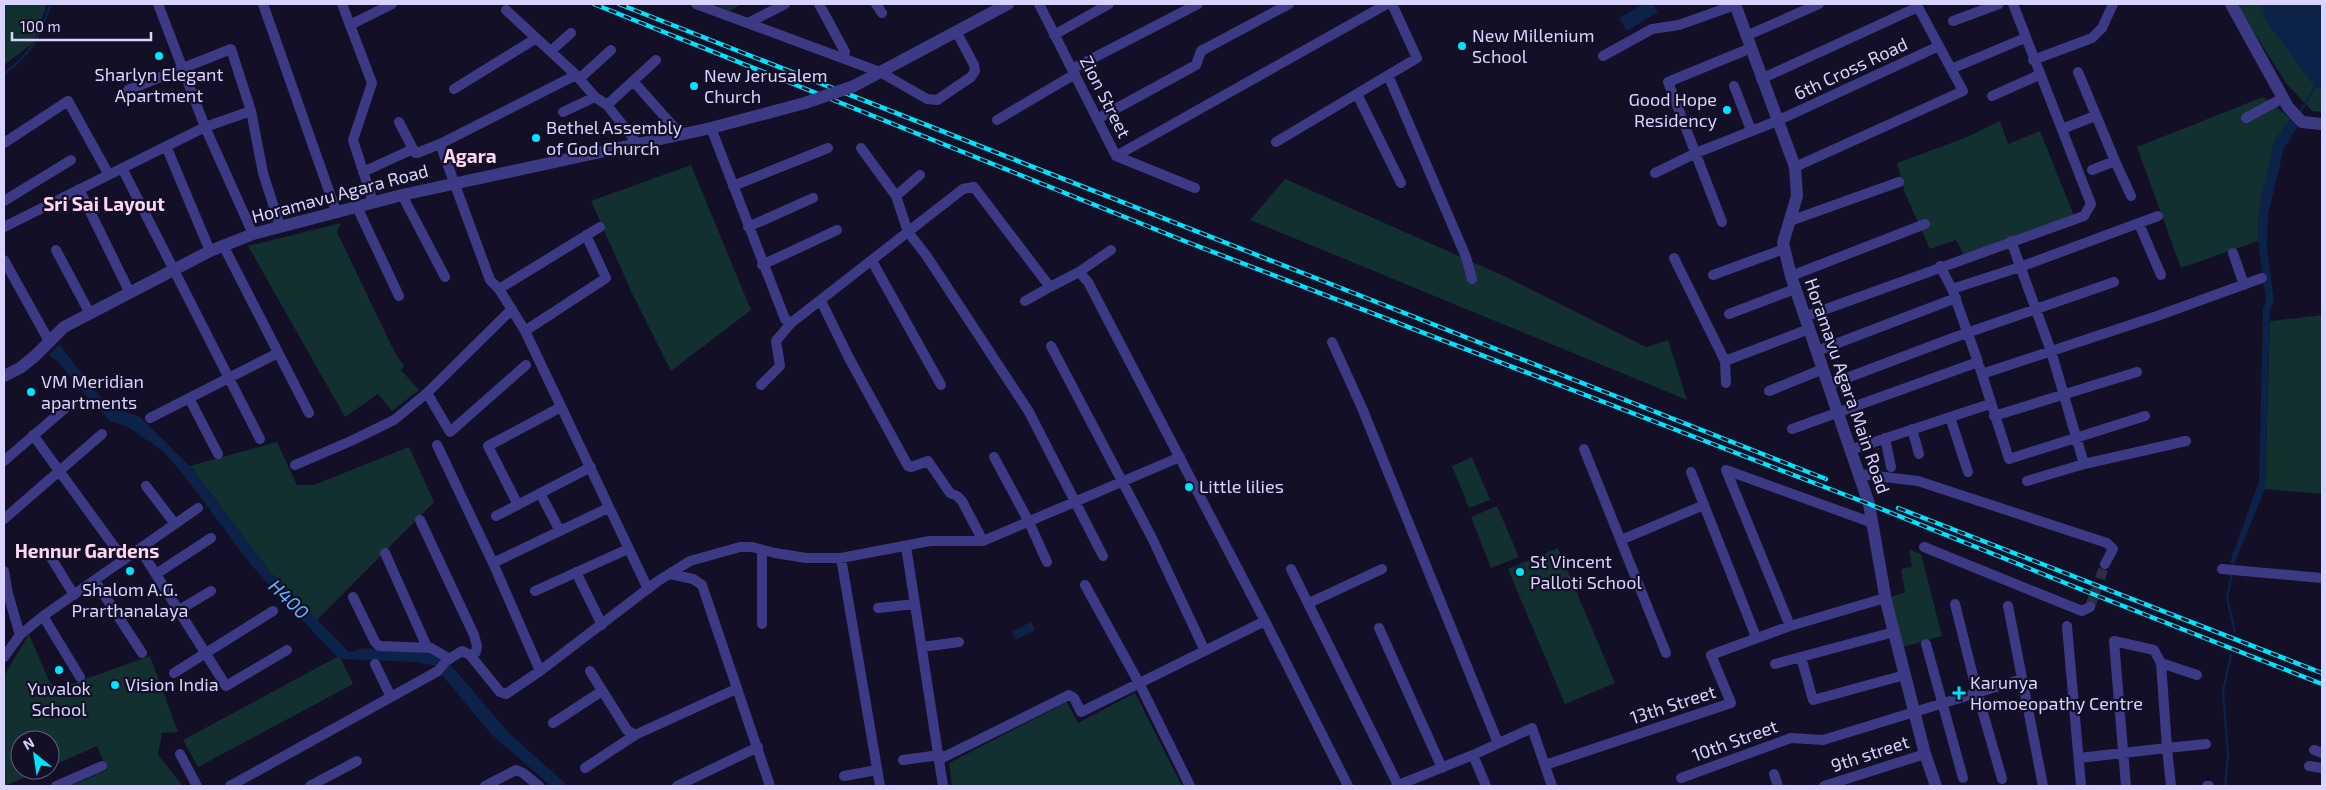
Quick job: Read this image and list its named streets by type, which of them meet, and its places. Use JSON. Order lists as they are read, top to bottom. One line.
{"streets":{"street":["6th Cross Road","Zion Street","Horamavu Agara Road","Horamavu Agara Main Road","13th Street","10th Street","9th street"]},"crossings":[["6th Cross Road","Horamavu Agara Main Road"],["Horamavu Agara Main Road","13th Street"],["Horamavu Agara Main Road","10th Street"],["Horamavu Agara Main Road","9th street"]],"districts":["Agara","Sri Sai Layout","Hennur Gardens"],"water":["H400"],"places":{"other":["New Millenium School","Sharlyn Elegant Apartment","New Jerusalem Church","Good Hope Residency","Bethel Assembly of God Church","VM Meridian apartments","Little lilies","Shalom A.G. Prarthanalaya","St Vincent Palloti School","Yuvalok School","Vision India"],"health":["Karunya Homoeopathy Centre"]},"scale_bar":"100 m","north":"top left"}
